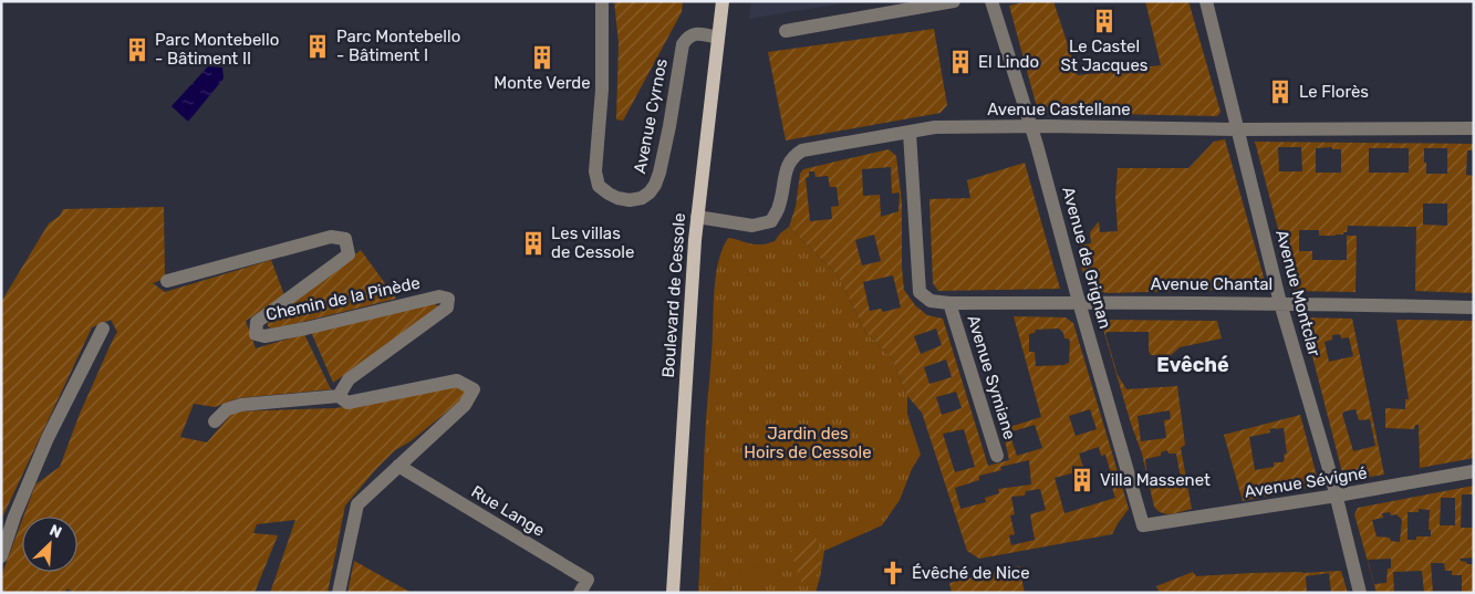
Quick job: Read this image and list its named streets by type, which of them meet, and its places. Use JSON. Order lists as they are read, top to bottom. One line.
{"streets":{"main road":["Boulevard de Cessole"],"street":["Avenue Castellane","Avenue Cyrnos","Avenue de Grignan","Avenue Chantal","Avenue Montclar","Chemin de la Pinède","Avenue Symiane","Avenue Sévigné","Rue Lange"]},"crossings":[["Avenue Castellane","Avenue de Grignan"],["Avenue Castellane","Avenue Montclar"],["Avenue Castellane","Boulevard de Cessole"],["Avenue Castellane","Avenue Symiane"],["Avenue Cyrnos","Boulevard de Cessole"],["Avenue de Grignan","Avenue Chantal"],["Avenue de Grignan","Avenue Sévigné"],["Avenue Chantal","Avenue Montclar"],["Avenue Chantal","Avenue Symiane"],["Avenue Montclar","Avenue Sévigné"]],"districts":["Evêché"],"parks":["Jardin des Hoirs de Cessole"],"places":{"building":["Le Castel St Jacques","Parc Montebello - Bâtiment I","Parc Montebello - Bâtiment II","Monte Verde","El Lindo","Le Florès","Les villas de Cessole","Villa Massenet"],"church":["Évêché de Nice"]},"north":"top right"}
